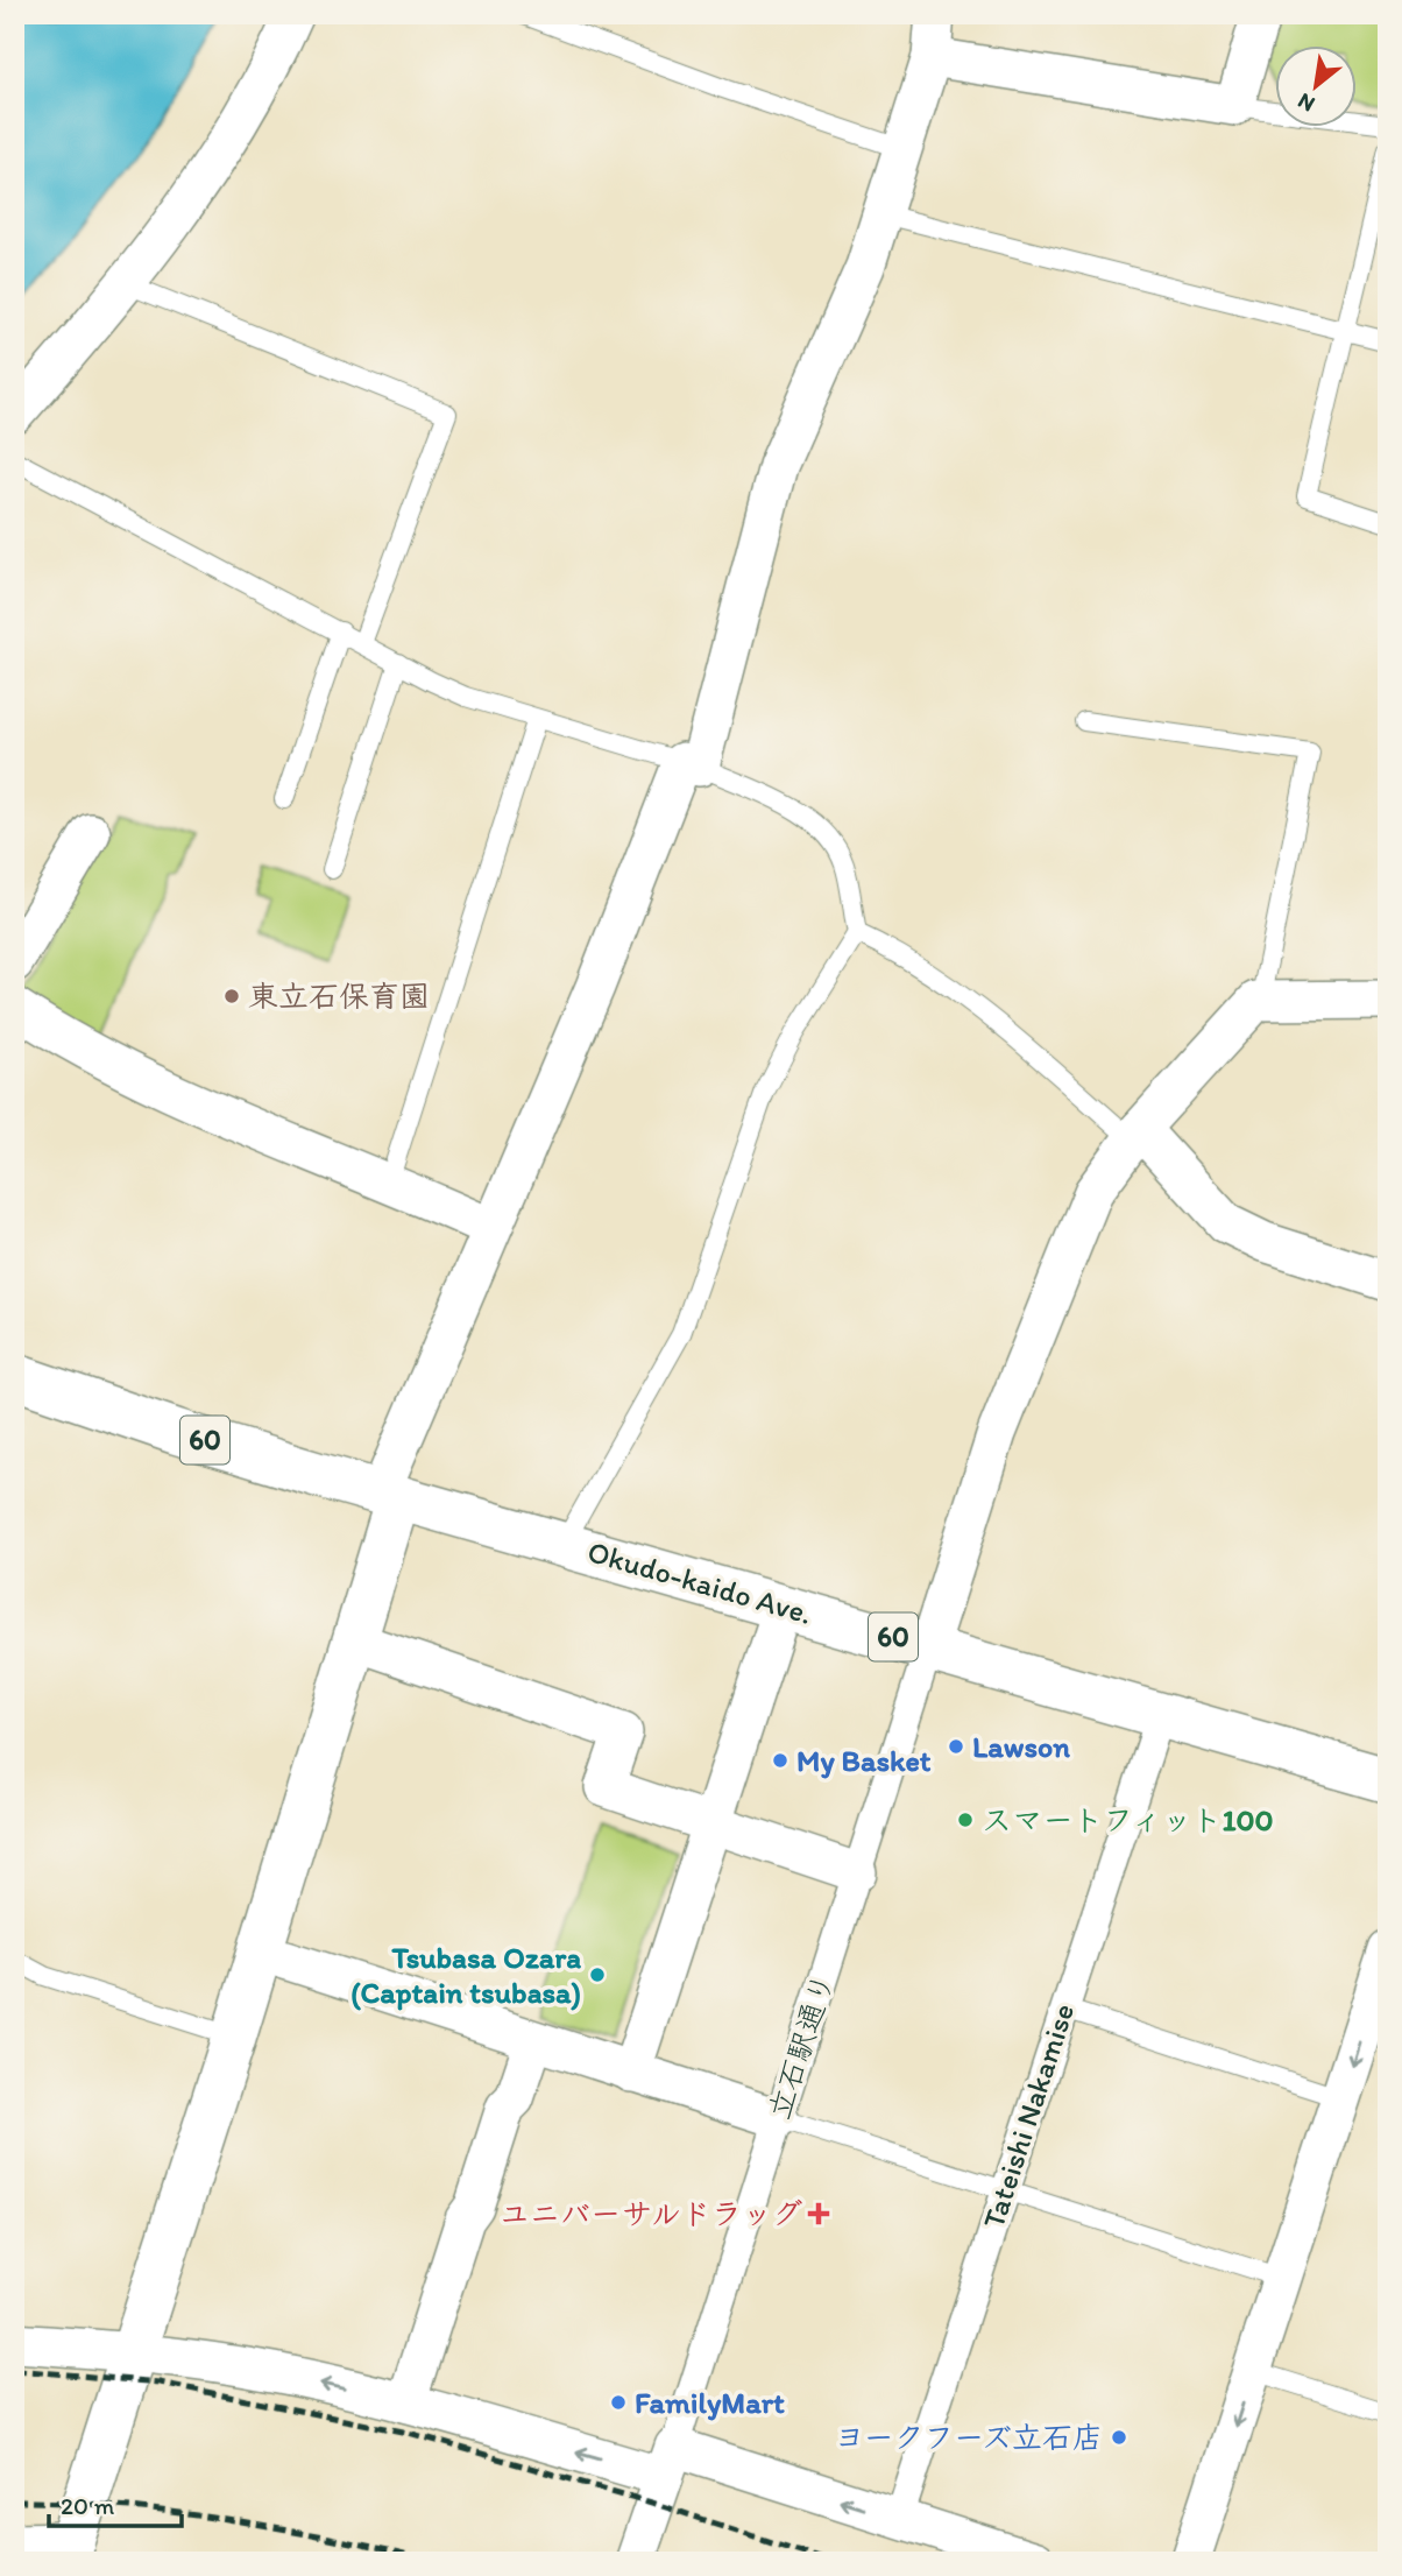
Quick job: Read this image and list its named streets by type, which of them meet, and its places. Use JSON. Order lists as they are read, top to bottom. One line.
{"streets":{"main road":["60","Okudo-kaido Ave."],"street":["立石駅通り","Tateishi Nakamise"]},"crossings":[["Okudo-kaido Ave.","立石駅通り"],["Okudo-kaido Ave.","Tateishi Nakamise"]],"places":{"other":["東立石保育園","Lawson","My Basket","スマートフィット100","Tsubasa Ozara (Captain tsubasa)","FamilyMart","ヨークフーズ立石店"],"health":["ユニバーサルドラッグ"]},"scale_bar":"20 m","north":"bottom left"}
